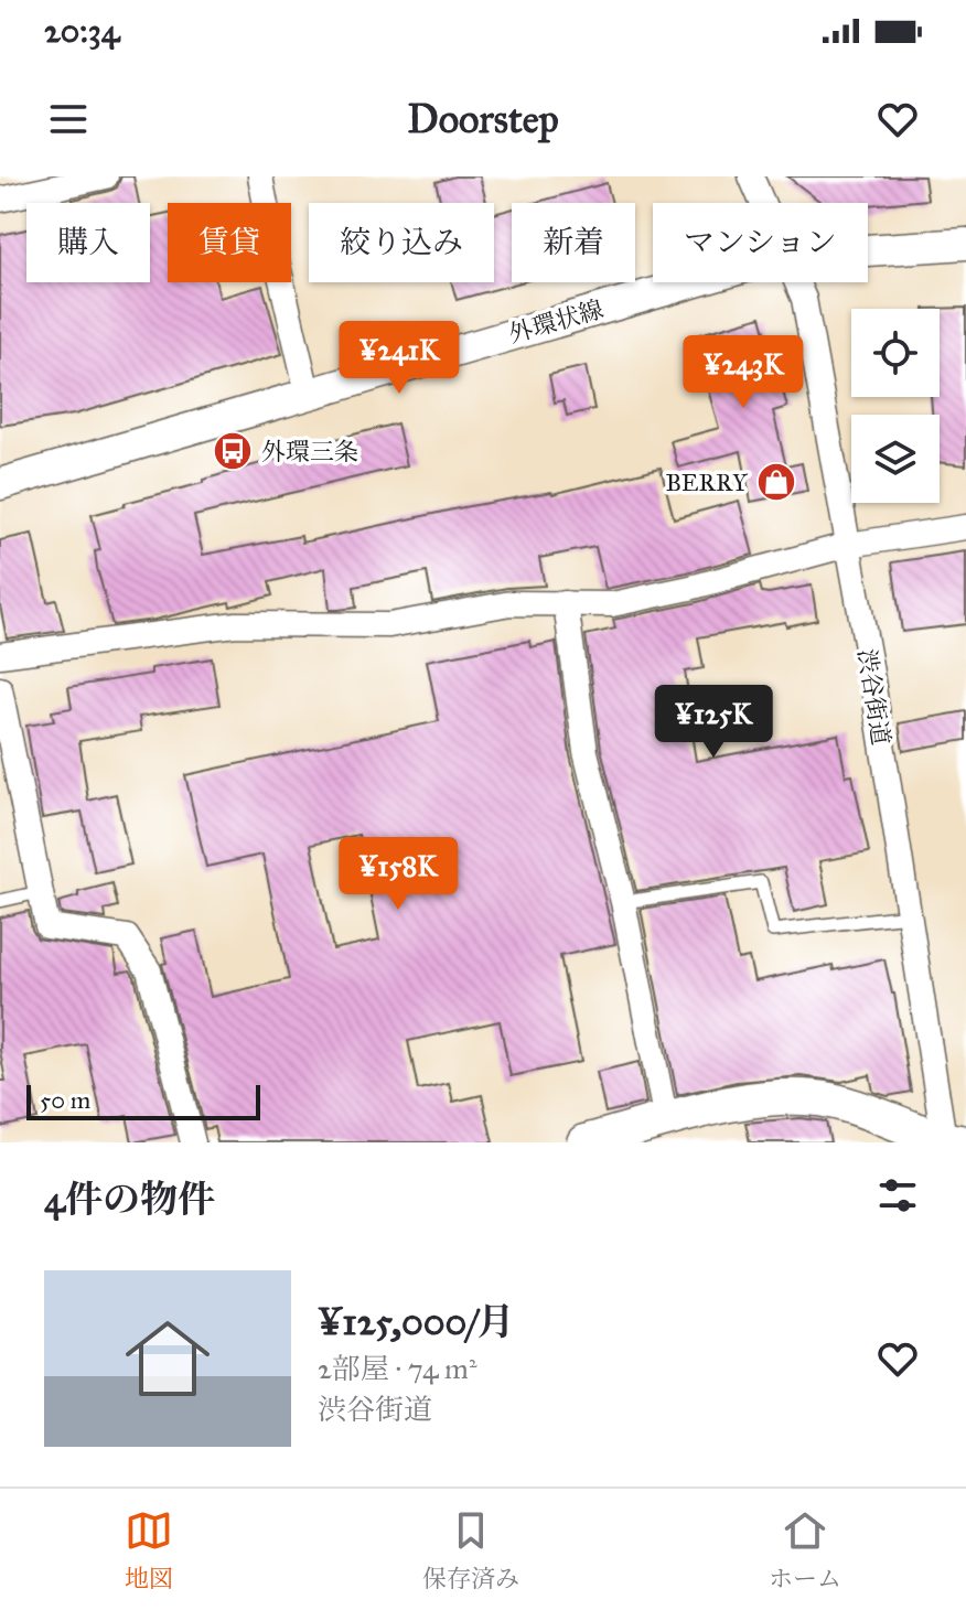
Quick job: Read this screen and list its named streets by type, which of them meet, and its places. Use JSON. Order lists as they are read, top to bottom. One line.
{"streets":{"street":["外環状線","渋谷街道"]},"places":{"bus stop":["外環三条"],"shop":["BERRY"]},"scale_bar":"50 m","page":{"status":"20:34","header":"Doorstep","chip":["購入","賃貸","絞り込み","新着","マンション"],"price":["¥241K","¥243K","¥125K","¥158K"],"scale":"50 m","heading":"4件の物件","list":[{"name":"¥125,000/月","note":"2部屋 · 74 m² · 渋谷街道"}],"tabs":["地図","保存済み","ホーム"]}}
